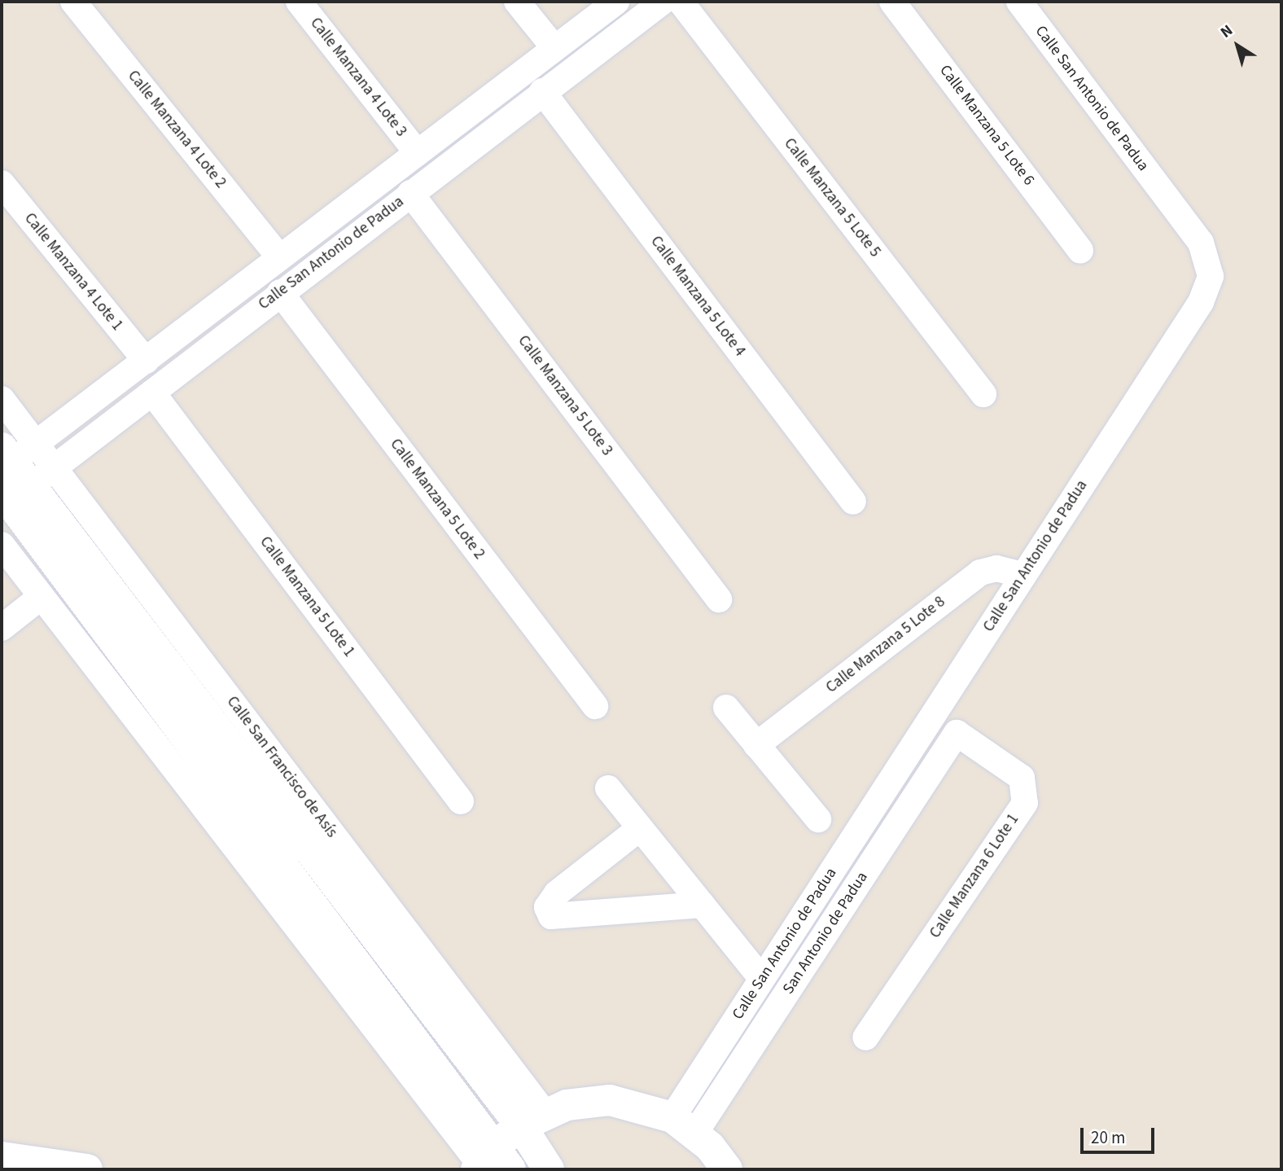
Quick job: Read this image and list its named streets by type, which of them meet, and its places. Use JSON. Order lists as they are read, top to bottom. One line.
{"streets":{"main road":["Calle San Francisco de Asís"],"street":["Calle Manzana 4 Lote 3","Calle San Antonio de Padua","Calle Manzana 5 Lote 6","Calle Manzana 4 Lote 2","Calle Manzana 5 Lote 5","Calle Manzana 4 Lote 1","Calle Manzana 5 Lote 4","Calle Manzana 5 Lote 3","Calle Manzana 5 Lote 2","Calle Manzana 5 Lote 1","Calle Manzana 5 Lote 8","Calle Manzana 6 Lote 1","San Antonio de Padua"]},"crossings":[["Calle Manzana 4 Lote 3","Calle San Antonio de Padua"],["Calle San Antonio de Padua","Calle Manzana 4 Lote 2"],["Calle San Antonio de Padua","Calle Manzana 4 Lote 1"],["Calle San Antonio de Padua","Calle Manzana 5 Lote 4"],["Calle San Antonio de Padua","Calle Manzana 5 Lote 3"],["Calle San Antonio de Padua","Calle Manzana 5 Lote 2"],["Calle San Antonio de Padua","Calle Manzana 5 Lote 1"],["Calle San Antonio de Padua","Calle Manzana 5 Lote 8"],["Calle San Antonio de Padua","Calle San Francisco de Asís"],["Calle San Antonio de Padua","San Antonio de Padua"],["Calle Manzana 6 Lote 1","San Antonio de Padua"]],"scale_bar":"20 m","north":"top left"}
